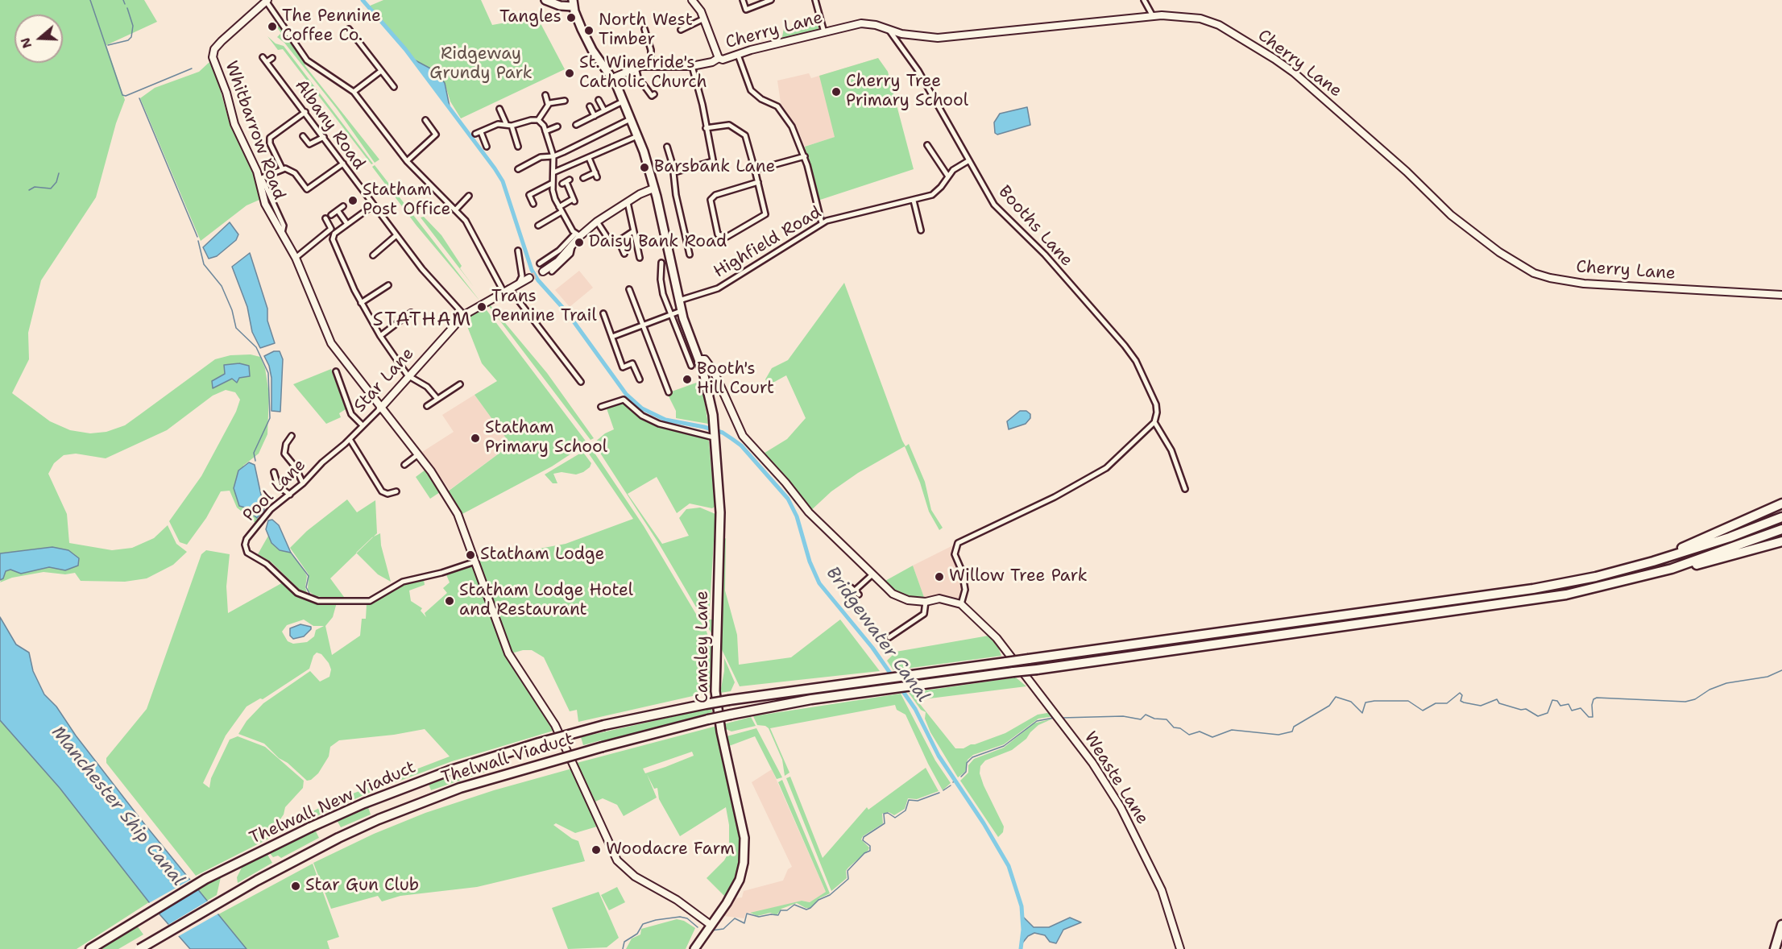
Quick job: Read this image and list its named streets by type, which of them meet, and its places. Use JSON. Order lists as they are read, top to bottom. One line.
{"streets":{"highway":["Thelwall Viaduct","Thelwall New Viaduct"],"main road":["Camsley Lane"],"street":["Cherry Lane","Albany Road","Whitbarrow Road","Booths Lane","Highfield Road","Star Lane","Pool Lane","Weaste Lane"]},"crossings":[["Cherry Lane","Booths Lane"],["Cherry Lane","Camsley Lane"],["Albany Road","Star Lane"],["Whitbarrow Road","Star Lane"],["Whitbarrow Road","Pool Lane"],["Whitbarrow Road","Camsley Lane"],["Booths Lane","Highfield Road"],["Highfield Road","Camsley Lane"],["Star Lane","Pool Lane"]],"districts":["STATHAM"],"water":["Bridgewater Canal","Manchester Ship Canal"],"parks":["Ridgeway Grundy Park"],"places":["Tangles","The Pennine Coffee Co.","North West Timber","St. Winefride's Catholic Church","Cherry Tree Primary School","Barsbank Lane","Statham Post Office","Daisy Bank Road","Trans Pennine Trail","Booth's Hill Court","Statham Primary School","Statham Lodge","Willow Tree Park","Statham Lodge Hotel and Restaurant","Woodacre Farm","Star Gun Club"],"north":"left"}
